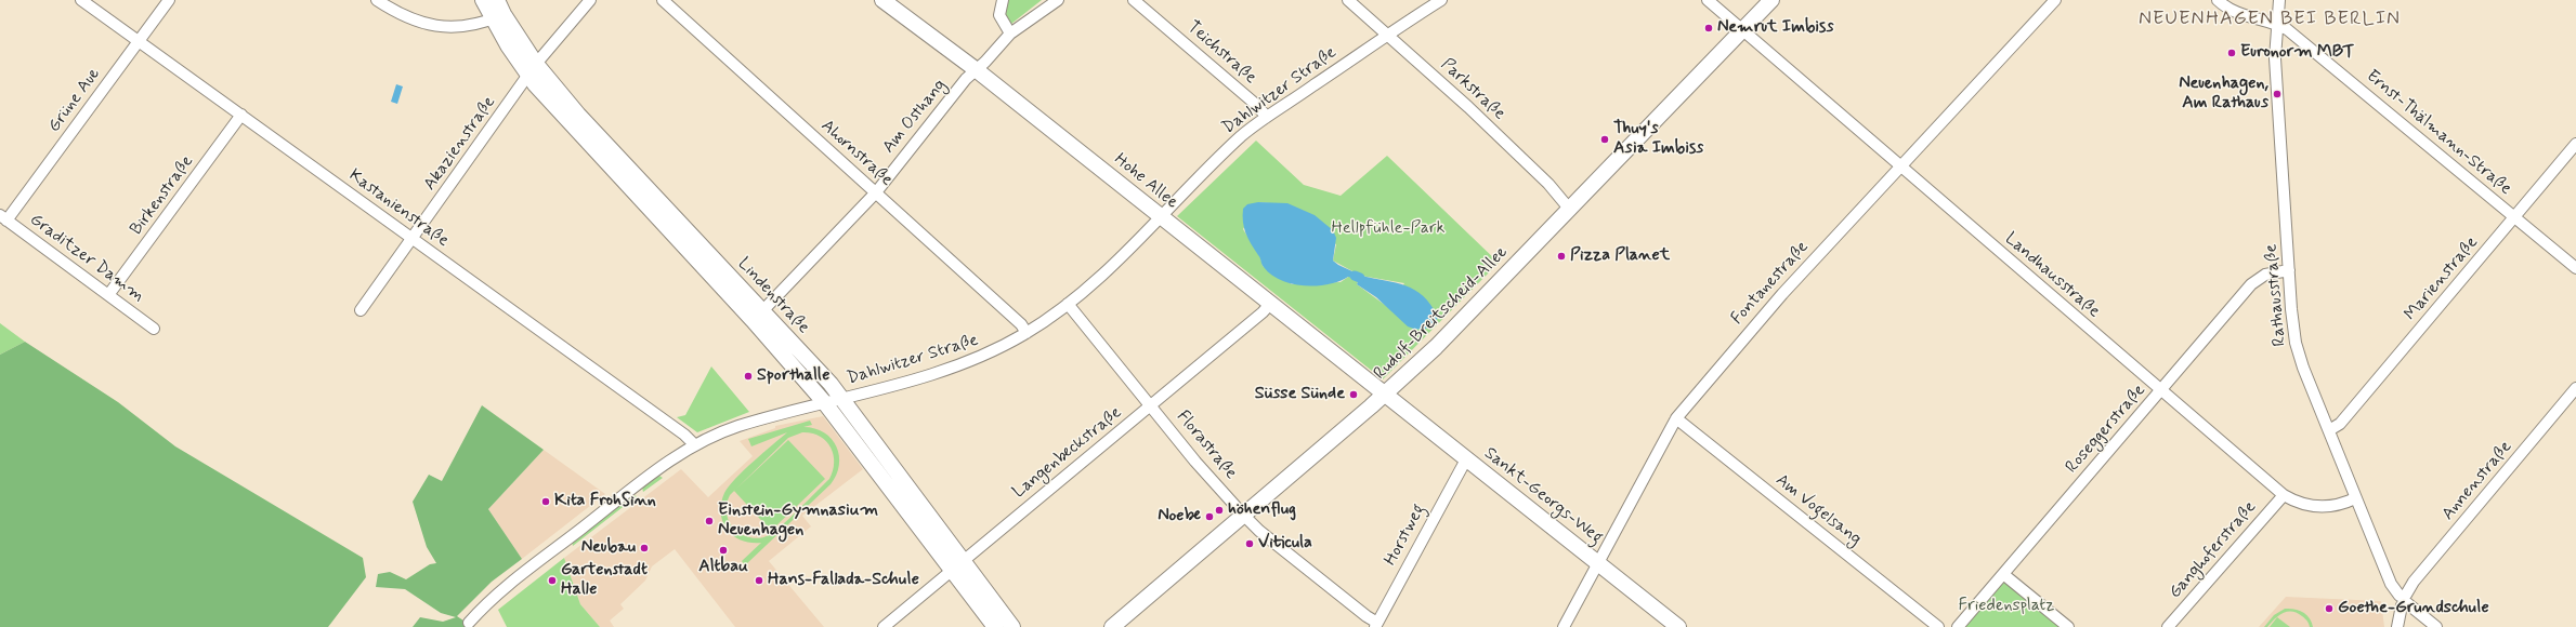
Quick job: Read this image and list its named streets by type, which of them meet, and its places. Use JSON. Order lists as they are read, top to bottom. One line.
{"streets":{"street":["Teichstraße","Parkstraße","Dahlwitzer Straße","Grüne Aue","Am Osthang","Ernst-Thälmann-Straße","Akazienstraße","Ahornstraße","Hohe Allee","Birkenstraße","Kastanienstraße","Graditzer Damm","Landhausstraße","Marienstraße","Fontanestraße","Rathausstraße","Lindenstraße","Rudolf-Breitscheid-Allee","Roseggerstraße","Florastraße","Langenbeckstraße","Annenstraße","Sankt-Georgs-Weg","Am Vogelsang","Horstweg","Ganghoferstraße"]},"crossings":[["Teichstraße","Dahlwitzer Straße"],["Parkstraße","Dahlwitzer Straße"],["Parkstraße","Rudolf-Breitscheid-Allee"],["Dahlwitzer Straße","Ahornstraße"],["Dahlwitzer Straße","Hohe Allee"],["Dahlwitzer Straße","Kastanienstraße"],["Dahlwitzer Straße","Lindenstraße"],["Dahlwitzer Straße","Florastraße"],["Grüne Aue","Kastanienstraße"],["Grüne Aue","Graditzer Damm"],["Am Osthang","Ahornstraße"],["Am Osthang","Hohe Allee"],["Am Osthang","Lindenstraße"],["Ernst-Thälmann-Straße","Marienstraße"],["Ernst-Thälmann-Straße","Rathausstraße"],["Akazienstraße","Kastanienstraße"],["Akazienstraße","Lindenstraße"],["Hohe Allee","Rudolf-Breitscheid-Allee"],["Hohe Allee","Langenbeckstraße"],["Hohe Allee","Sankt-Georgs-Weg"],["Birkenstraße","Kastanienstraße"],["Birkenstraße","Graditzer Damm"],["Landhausstraße","Fontanestraße"],["Landhausstraße","Rathausstraße"],["Landhausstraße","Rudolf-Breitscheid-Allee"],["Landhausstraße","Roseggerstraße"],["Landhausstraße","Ganghoferstraße"],["Marienstraße","Rathausstraße"],["Fontanestraße","Sankt-Georgs-Weg"],["Fontanestraße","Am Vogelsang"],["Rathausstraße","Roseggerstraße"],["Rathausstraße","Annenstraße"],["Lindenstraße","Langenbeckstraße"],["Rudolf-Breitscheid-Allee","Florastraße"],["Rudolf-Breitscheid-Allee","Sankt-Georgs-Weg"],["Florastraße","Langenbeckstraße"],["Florastraße","Horstweg"],["Sankt-Georgs-Weg","Horstweg"]],"districts":["NEUENHAGEN BEI BERLIN"],"parks":["Hellpfühle-Park","Friedensplatz"],"places":["Nemrut Imbiss","Euronorm MBT","Neuenhagen, Am Rathaus","Thuy's Asia Imbiss","Pizza Planet","Sporthalle","Süsse Sünde","Kita FrohSinn","höhenflug","Noebe","Einstein-Gymnasium Neuenhagen","Viticula","Neubau","Altbau","Gartenstadt Halle","Hans-Fallada-Schule","Goethe-Grundschule"]}
